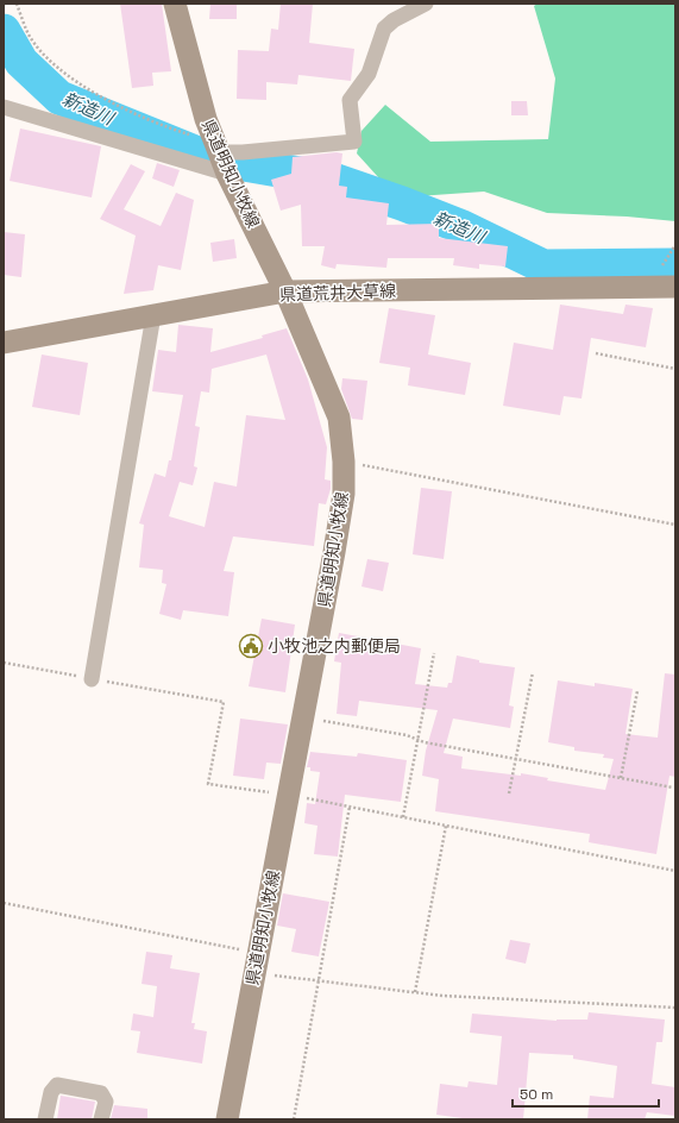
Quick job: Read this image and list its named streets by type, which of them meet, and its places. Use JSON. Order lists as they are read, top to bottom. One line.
{"streets":{"main road":["県道明知小牧線","県道荒井大草線"]},"crossings":[["県道明知小牧線","県道荒井大草線"]],"water":["新造川"],"places":{"public building":["小牧池之内郵便局"]},"scale_bar":"50 m"}
